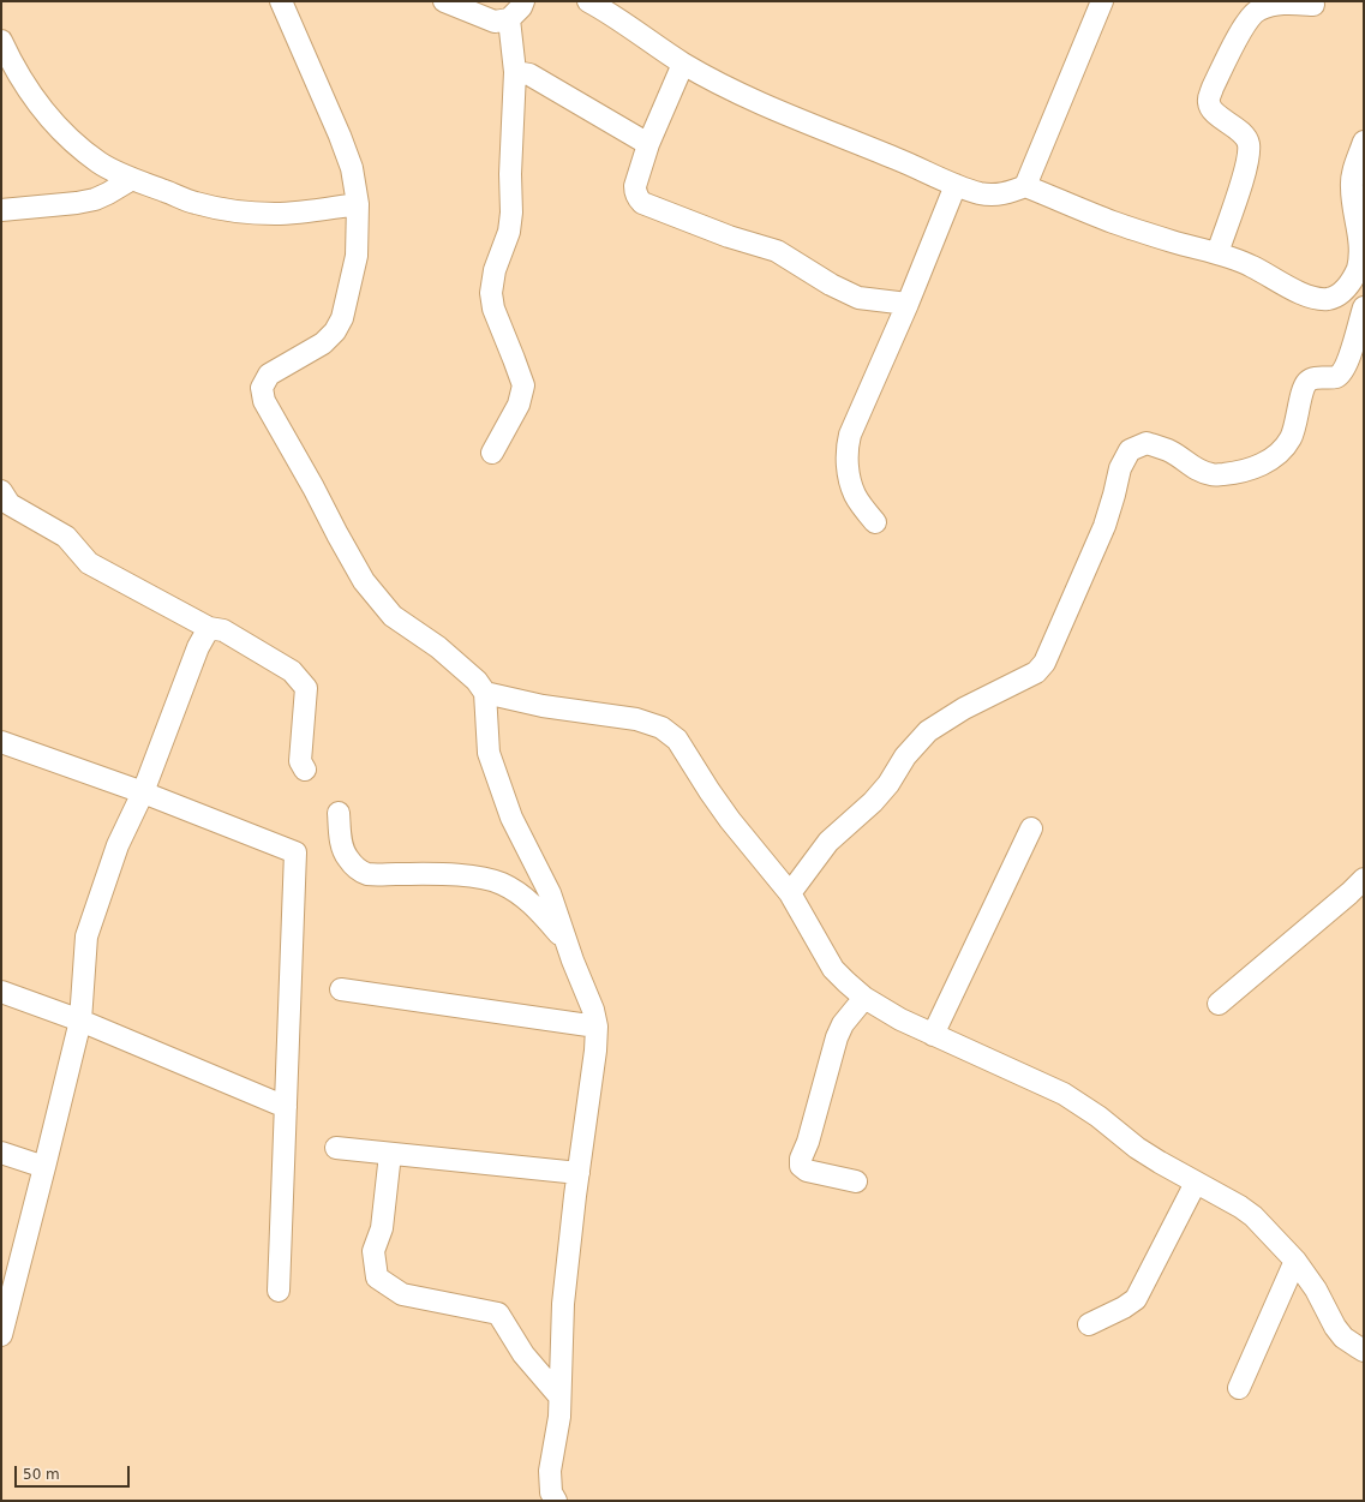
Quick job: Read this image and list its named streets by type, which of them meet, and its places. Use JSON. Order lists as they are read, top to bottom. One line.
{"scale_bar":"50 m"}
